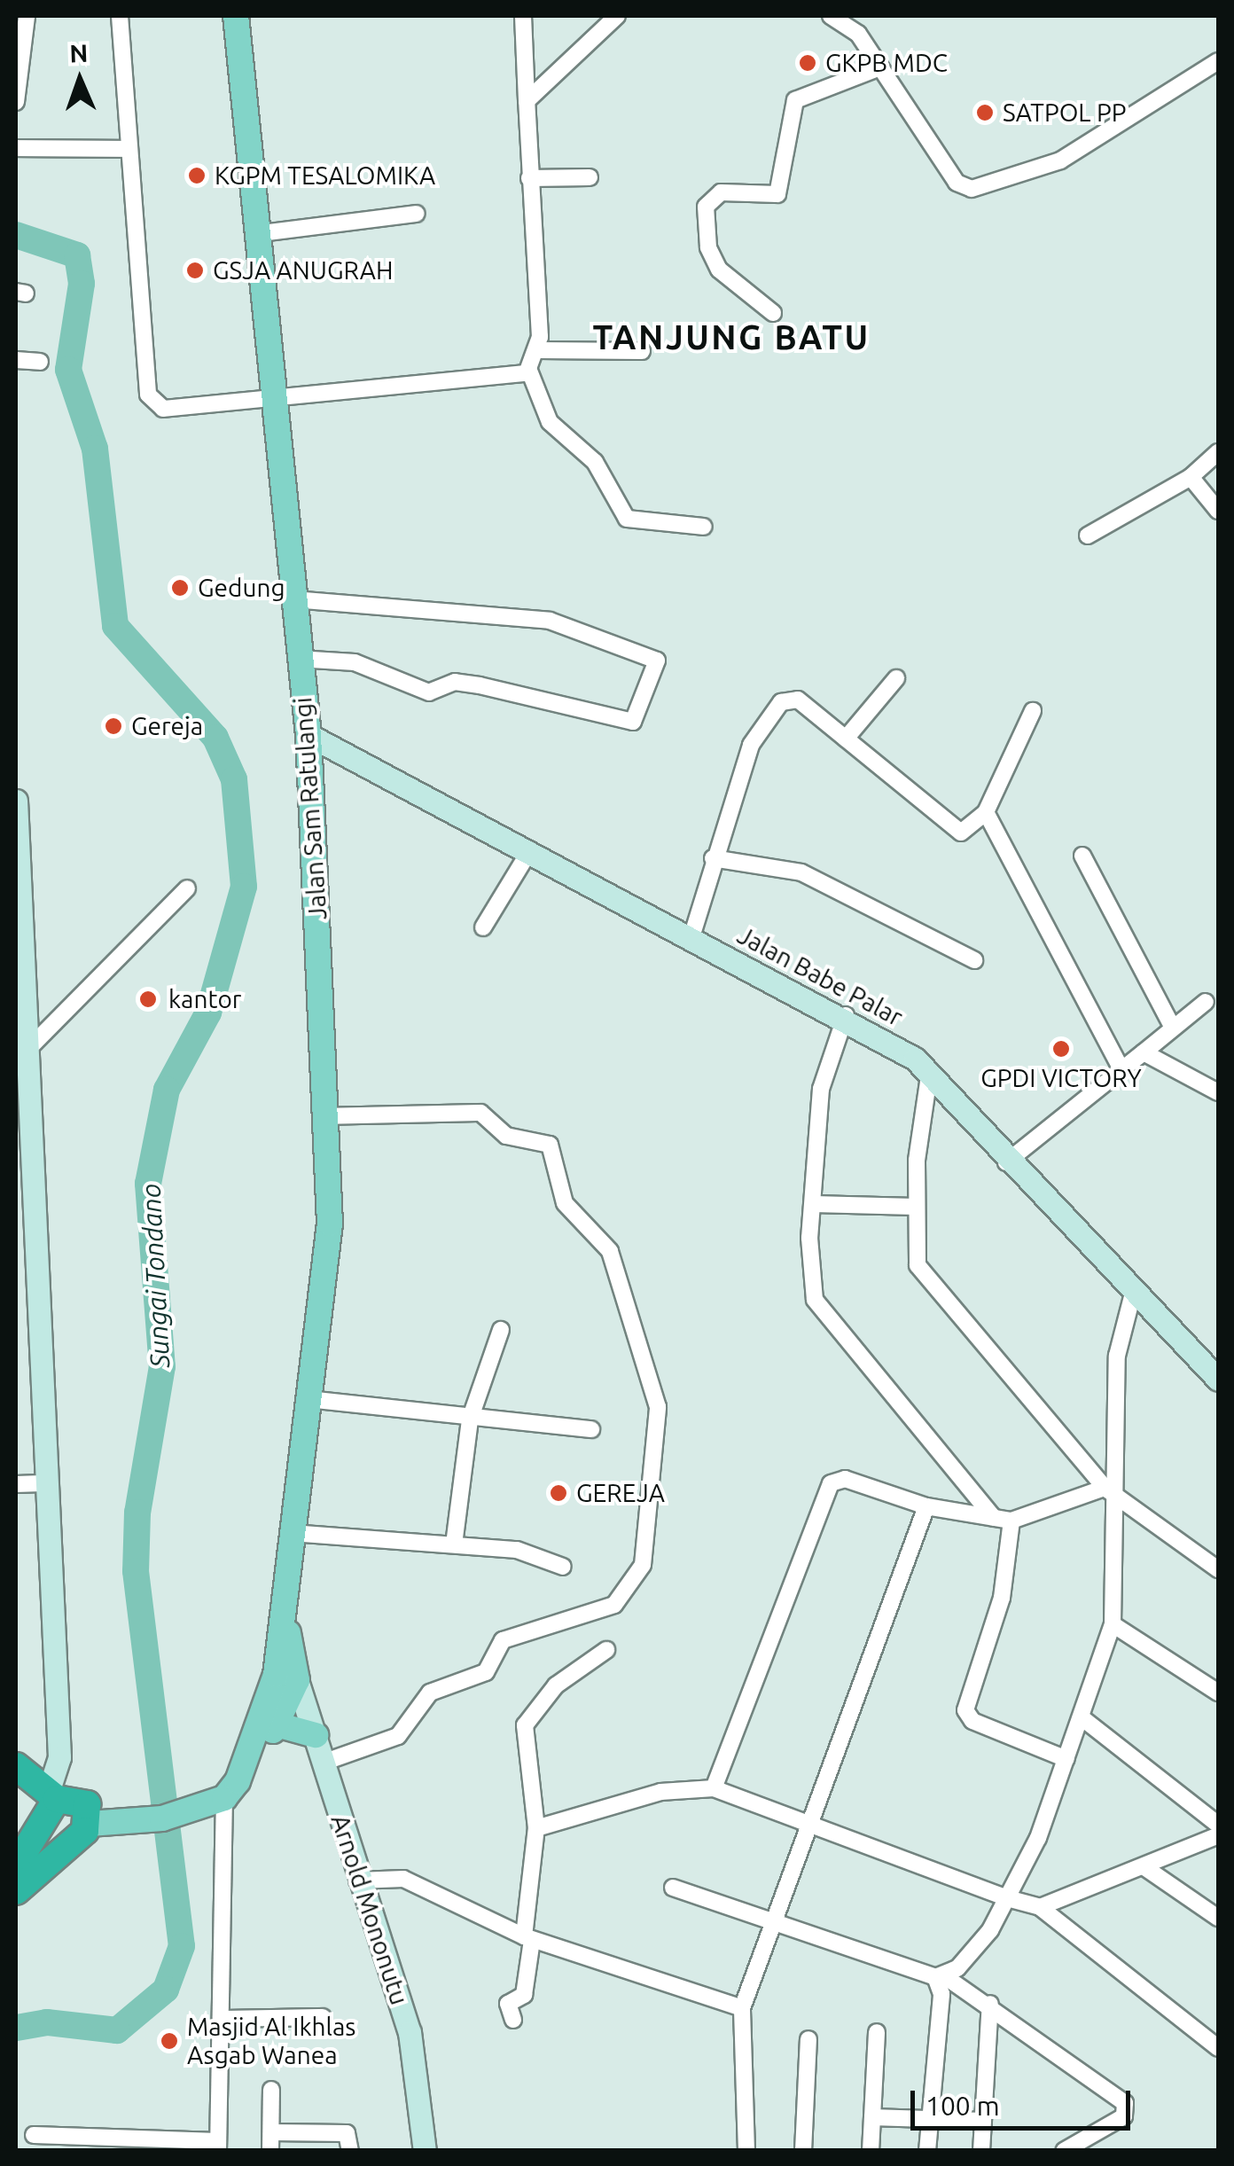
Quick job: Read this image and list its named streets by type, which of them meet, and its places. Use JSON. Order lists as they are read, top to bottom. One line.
{"streets":{"main road":["Jalan Sam Ratulangi"],"street":["Jalan Babe Palar","Arnold Mononutu"]},"crossings":[["Jalan Sam Ratulangi","Jalan Babe Palar"],["Jalan Sam Ratulangi","Arnold Mononutu"]],"districts":["TANJUNG BATU"],"water":["Sungai Tondano"],"places":["GKPB MDC","SATPOL PP","KGPM TESALOMIKA","GSJA ANUGRAH","Gedung","Gereja","kantor","GPDI VICTORY","GEREJA","Masjid Al Ikhlas Asgab Wanea"],"scale_bar":"100 m","north":"top"}
